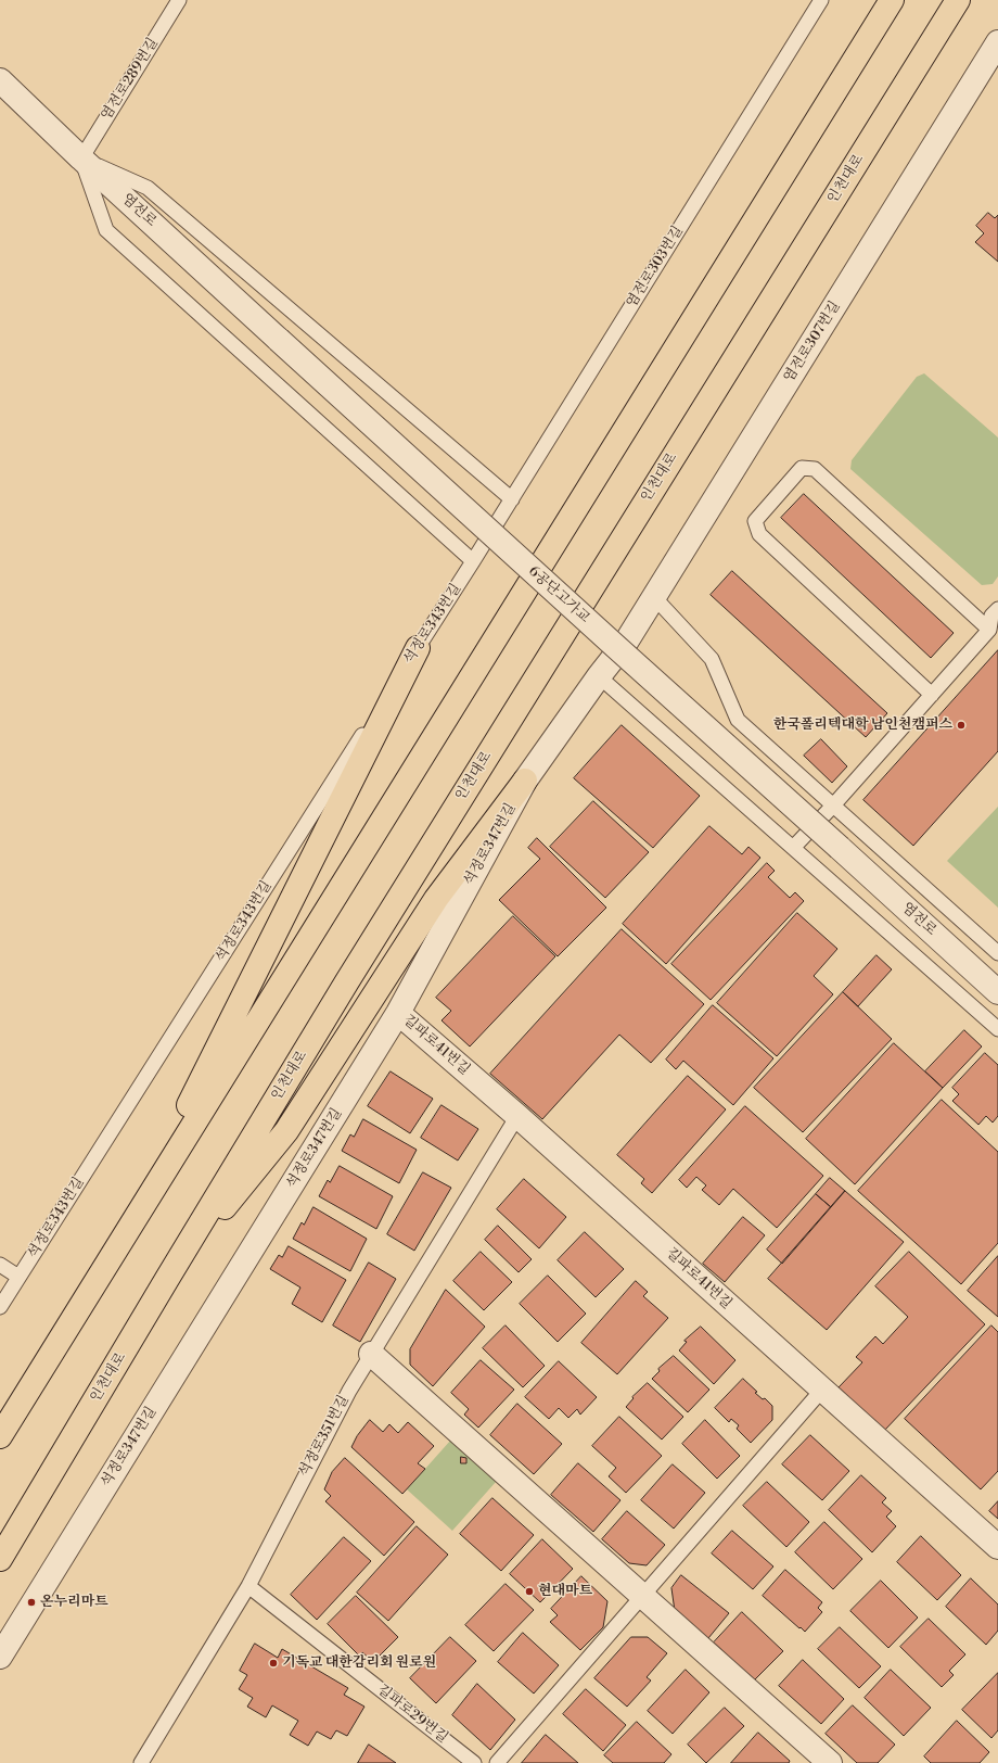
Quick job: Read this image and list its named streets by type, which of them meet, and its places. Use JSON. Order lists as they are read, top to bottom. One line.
{"streets":{"highway":["인천대로"],"street":["염전로","염전로307번길","6공단고가교","석정로347번길","길파로41번길"],"lane":["염전로289번길","염전로303번길","석정로343번길","석정로351번길","길파로29번길"]},"crossings":[["염전로289번길","염전로"],["염전로","6공단고가교"],["염전로303번길","석정로343번길"],["염전로307번길","석정로347번길"],["석정로347번길","길파로41번길"],["길파로41번길","석정로351번길"],["석정로351번길","길파로29번길"]],"places":["한국폴리텍대학 남인천캠퍼스","현대마트","온누리마트","기독교 대한감리회 원로원"]}
